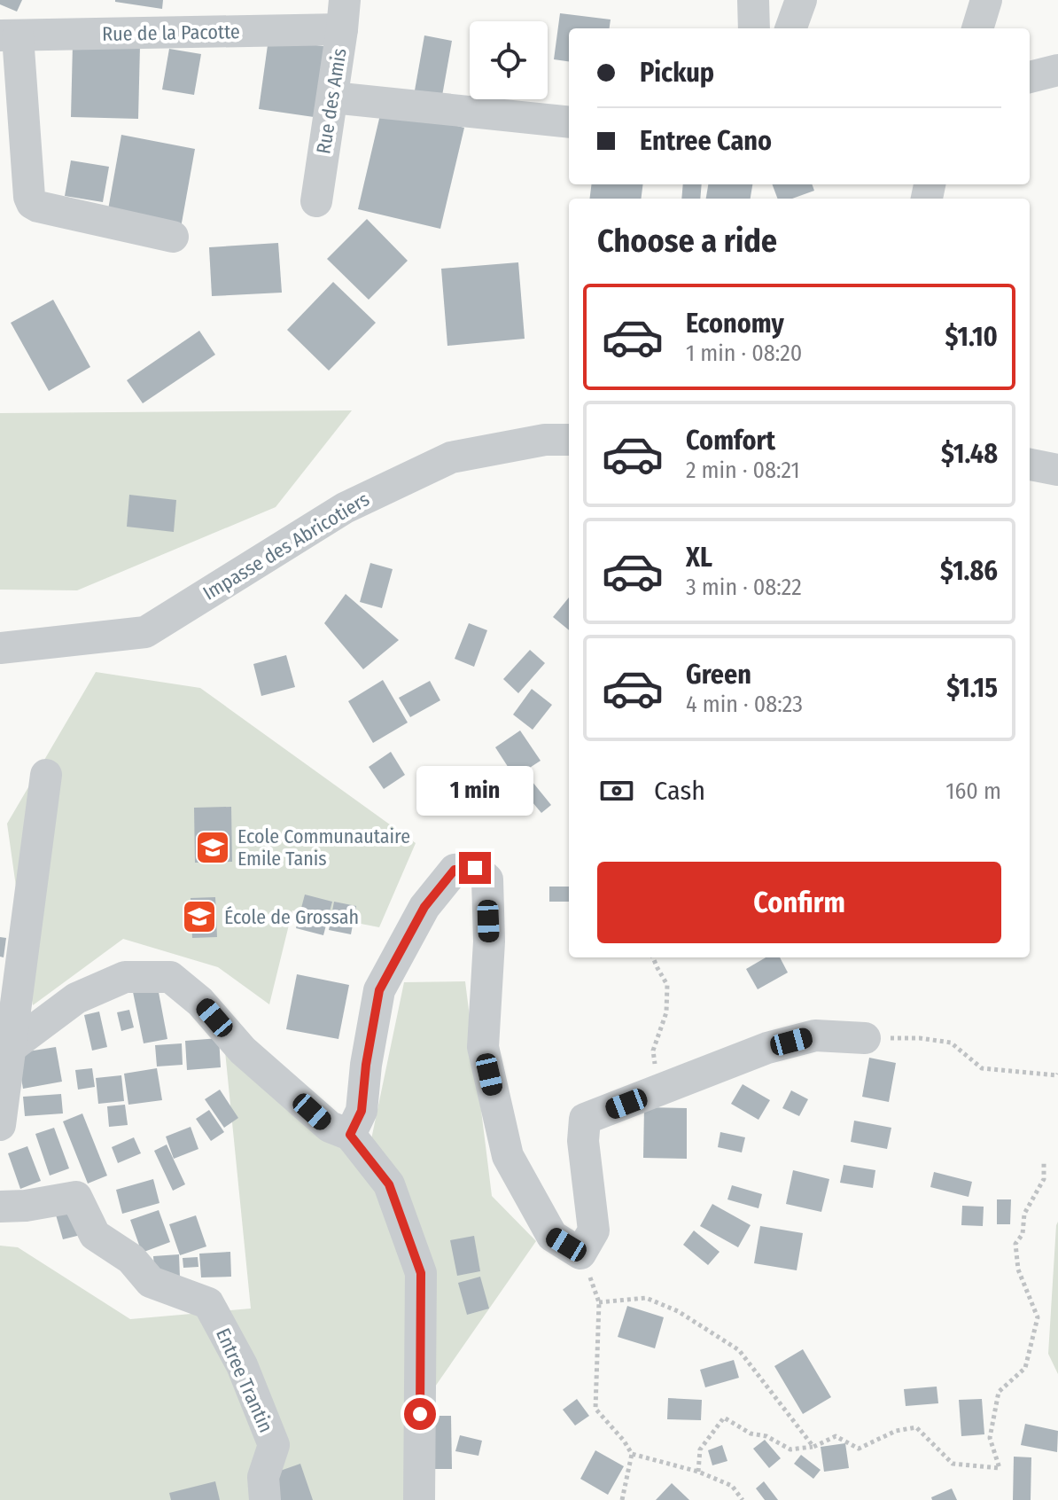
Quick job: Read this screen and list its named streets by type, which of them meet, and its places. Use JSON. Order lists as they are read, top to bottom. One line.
{"streets":{"street":["Rue de la Pacotte","Rue des Amis","Impasse des Abricotiers","Entree Trantin"]},"crossings":[["Rue de la Pacotte","Rue des Amis"]],"places":{"school or university":["Ecole Communautaire Emile Tanis","École de Grossah"]},"page":{"banner":["Pickup","Entree Cano"],"heading":"Choose a ride","list":[{"name":"Economy","note":"1 min · 08:20","value":"$1.10"},{"name":"Comfort","note":"2 min · 08:21","value":"$1.48"},{"name":"XL","note":"3 min · 08:22","value":"$1.86"},{"name":"Green","note":"4 min · 08:23","value":"$1.15"}],"pay":["Cash","160 m"],"bubble":"1 min","buttons":"Confirm"}}
